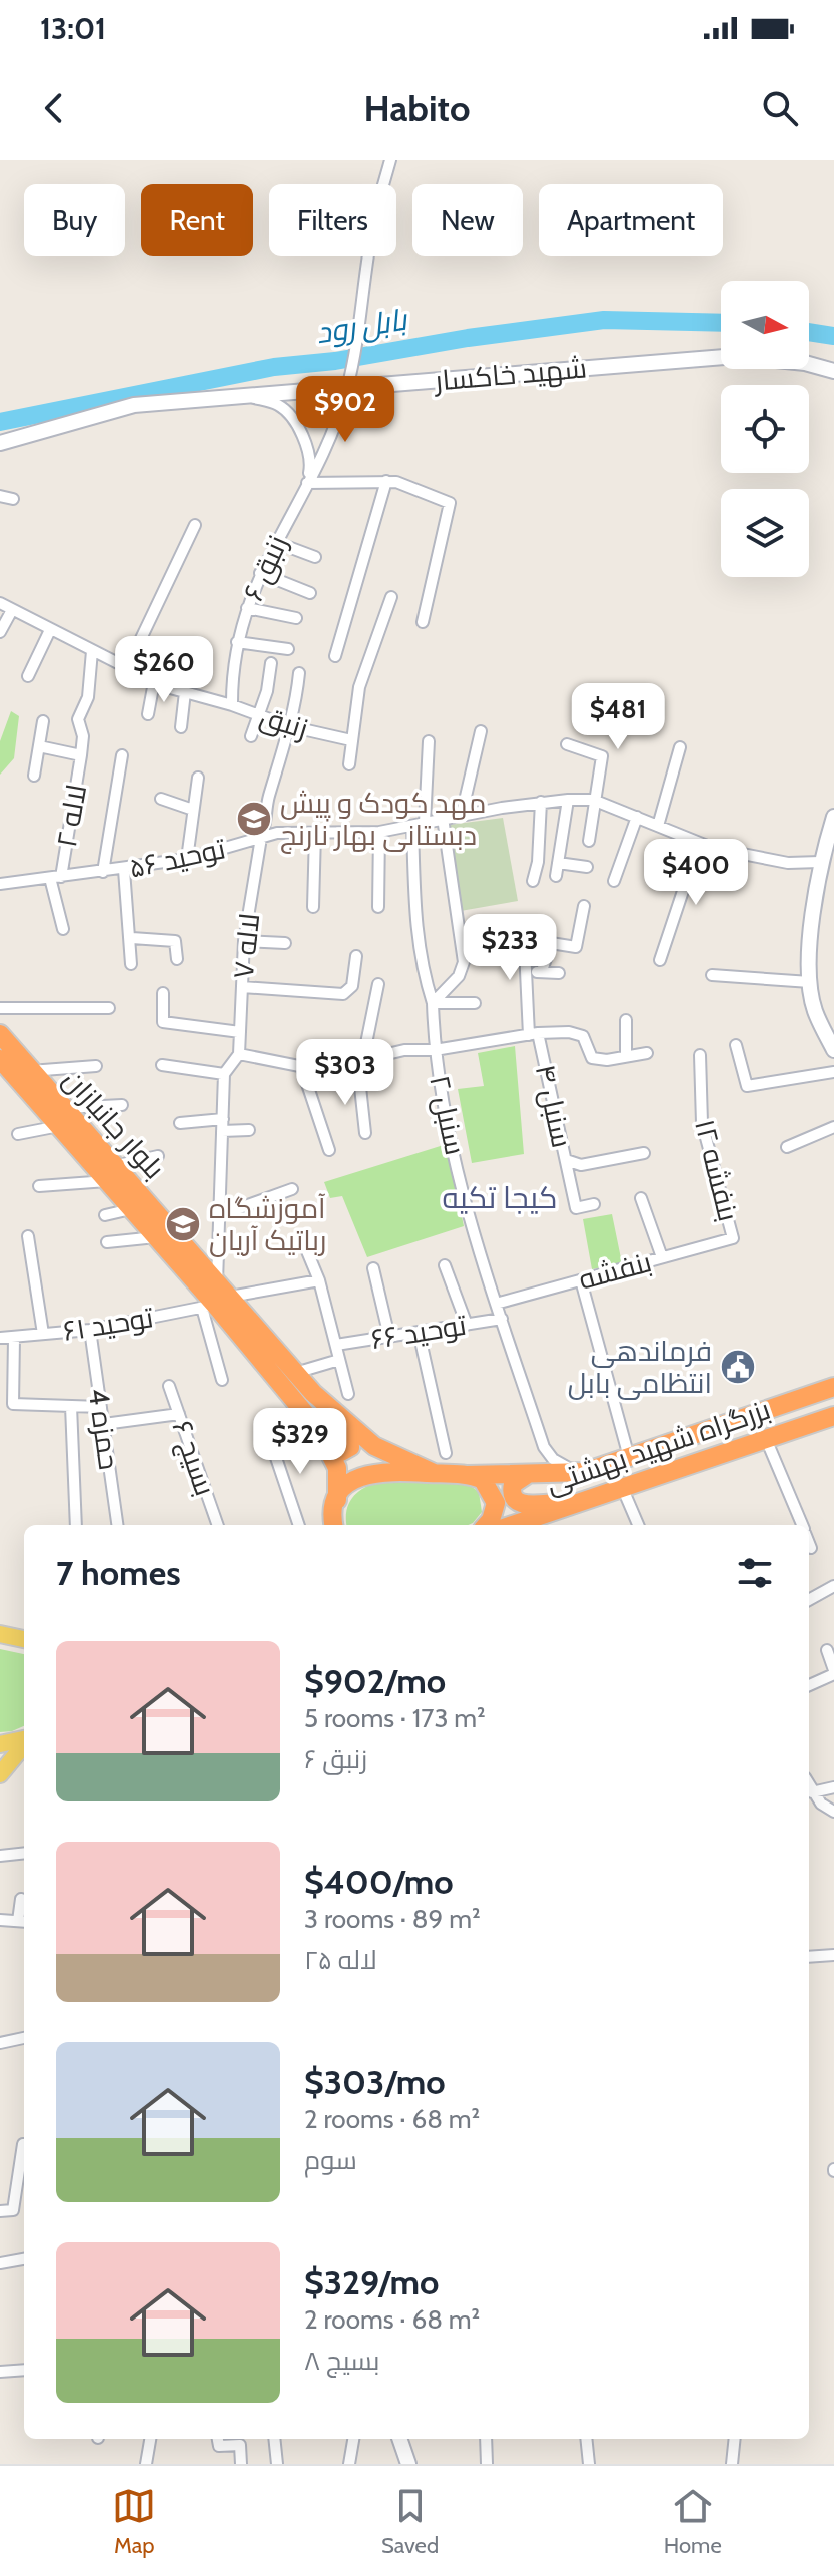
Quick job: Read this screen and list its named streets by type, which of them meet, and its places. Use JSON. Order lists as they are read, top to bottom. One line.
{"streets":{"highway":["بلوار جانبازان","بزرگراه شهید بهشتی"],"main road":["شهید خاکسار"],"street":["زنبق ۶","زنبق","لاله ۲","توحید ۵۶","لاله ۷","سنبل ۴","سنبل ۲","بنفشه ۱۲","بنفشه","توحید ۶۱","توحید ۶۶","حمزه 4","بسیج ۶"]},"crossings":[["شهید خاکسار","زنبق ۶"],["زنبق ۶","زنبق"],["زنبق","لاله ۲"],["زنبق","لاله ۷"],["لاله ۲","توحید ۵۶"],["توحید ۵۶","لاله ۷"],["توحید ۵۶","سنبل ۲"],["سنبل ۲","بنفشه"],["سنبل ۲","توحید ۶۶"],["سنبل ۲","بزرگراه شهید بهشتی"],["بلوار جانبازان","توحید ۶۱"],["بلوار جانبازان","بزرگراه شهید بهشتی"],["بنفشه ۱۲","بنفشه"],["توحید ۶۱","حمزه 4"]],"districts":["کیجا تکیه"],"water":["بابل رود"],"places":{"school or university":["مهد کودک و پیش دبستانی بهار نارنج","آموزشگاه رباتیک آریان"],"public building":["فرماندهی انتظامی بابل"]},"north":"right","page":{"status":"13:01","header":"Habito","chip":["Buy","Rent","Filters","New","Apartment"],"price":["$902","$260","$481","$400","$233","$303","$329"],"heading":"7 homes","list":[{"name":"$902/mo","note":"5 rooms · 173 m² · زنبق ۶"},{"name":"$400/mo","note":"3 rooms · 89 m² · لاله ۲۵"},{"name":"$303/mo","note":"2 rooms · 68 m² · سوم"},{"name":"$329/mo","note":"2 rooms · 68 m² · بسیج ۸"}],"tabs":["Map","Saved","Home"]}}
